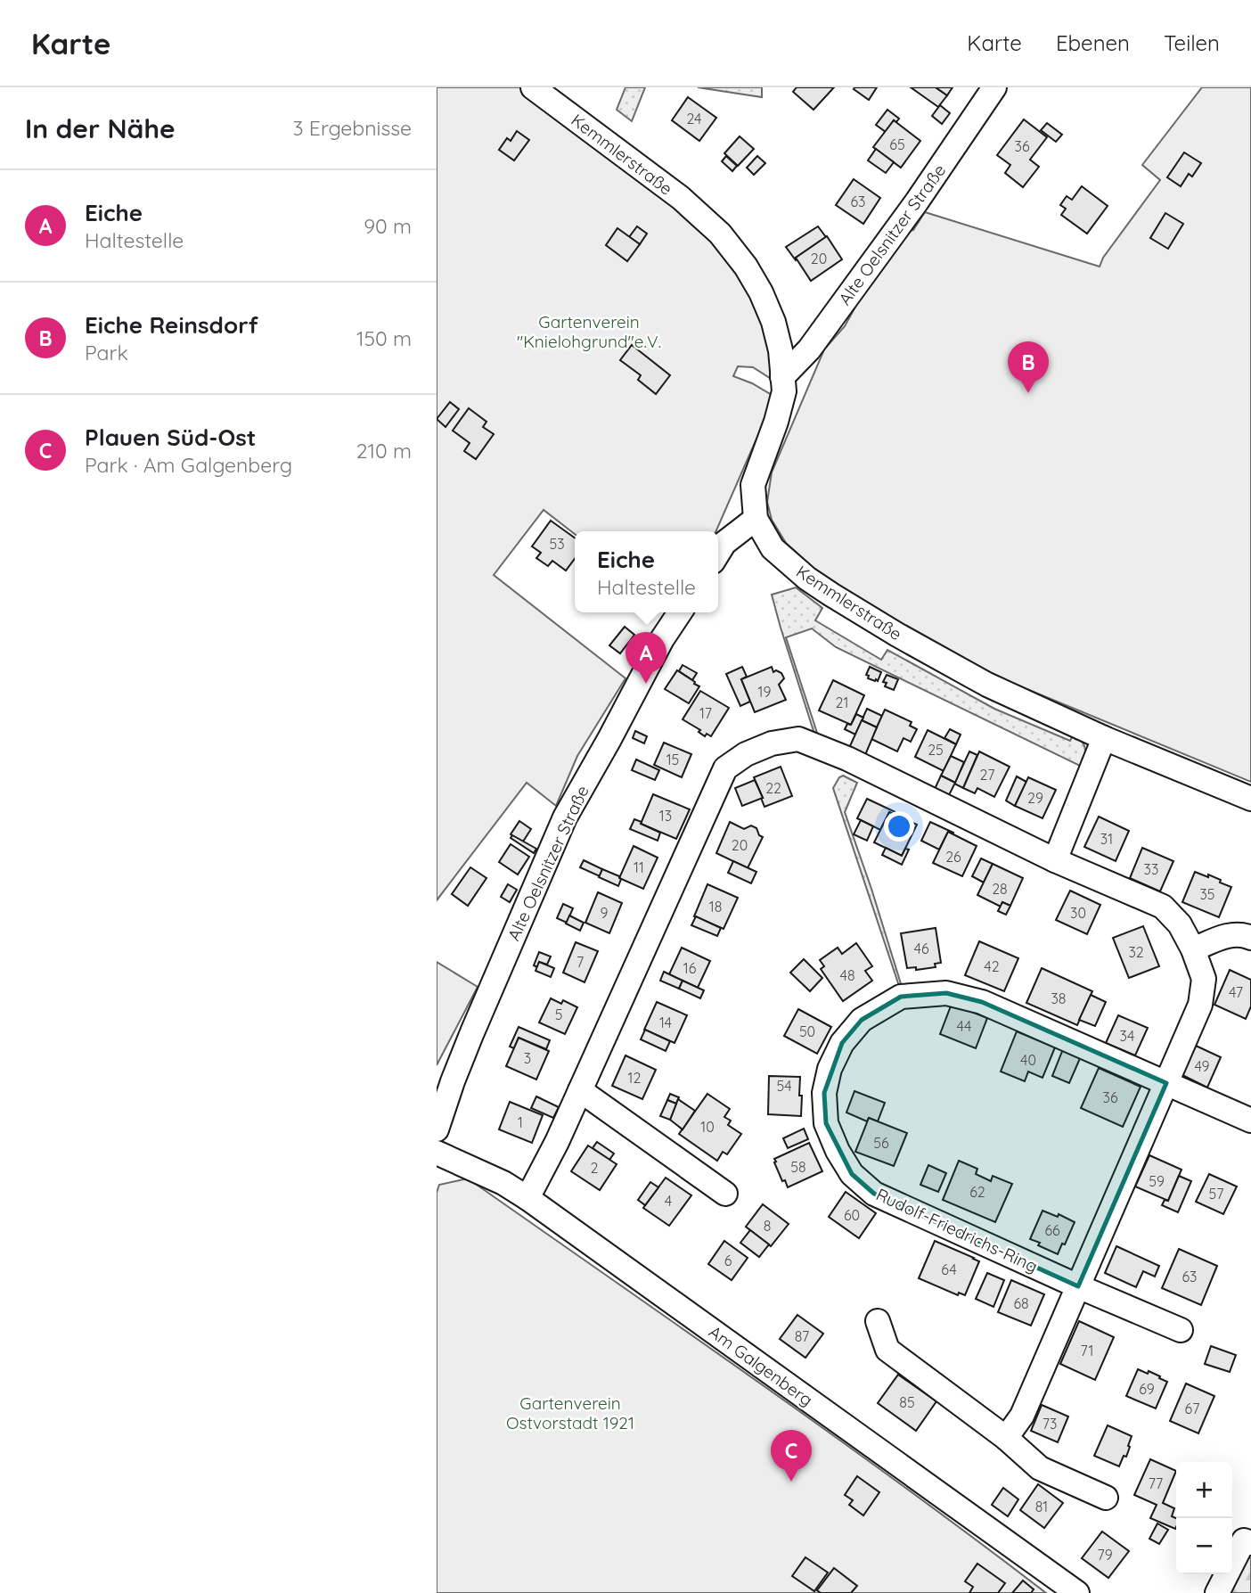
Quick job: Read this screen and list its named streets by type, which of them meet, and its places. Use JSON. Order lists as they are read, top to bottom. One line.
{"streets":{"street":["Kemmlerstraße","Alte Oelsnitzer Straße","Rudolf-Friedrichs-Ring","Am Galgenberg"]},"crossings":[["Kemmlerstraße","Alte Oelsnitzer Straße"]],"parks":["Gartenverein \"Knielohgrund\"e.V.","Gartenverein Ostvorstadt 1921"],"house_numbers":["24","65","36","63","20","53","19","21","17","25","15","27","22","29","13","31","20","26","11","33","28","35","18","9","30","46","32","7","42","16","48","47","38","5","14","44","50","34","3","40","49","12","54","36","1","10","56","58","2","59","62","57","4","60","8","66","6","64","63","68","87","71","69","85","67","73","77","81","79"],"page":{"header":"Karte","nav":["Karte","Ebenen","Teilen"],"heading":["In der Nähe","3 Ergebnisse"],"list":[{"mark":"A","name":"Eiche","note":"Haltestelle","value":"90 m"},{"mark":"B","name":"Eiche Reinsdorf","note":"Park","value":"150 m"},{"mark":"C","name":"Plauen Süd-Ost","note":"Park · Am Galgenberg","value":"210 m"}],"pins":["B","A","C"],"popup":["Eiche","Haltestelle"],"map_buttons":["+","−"]}}
